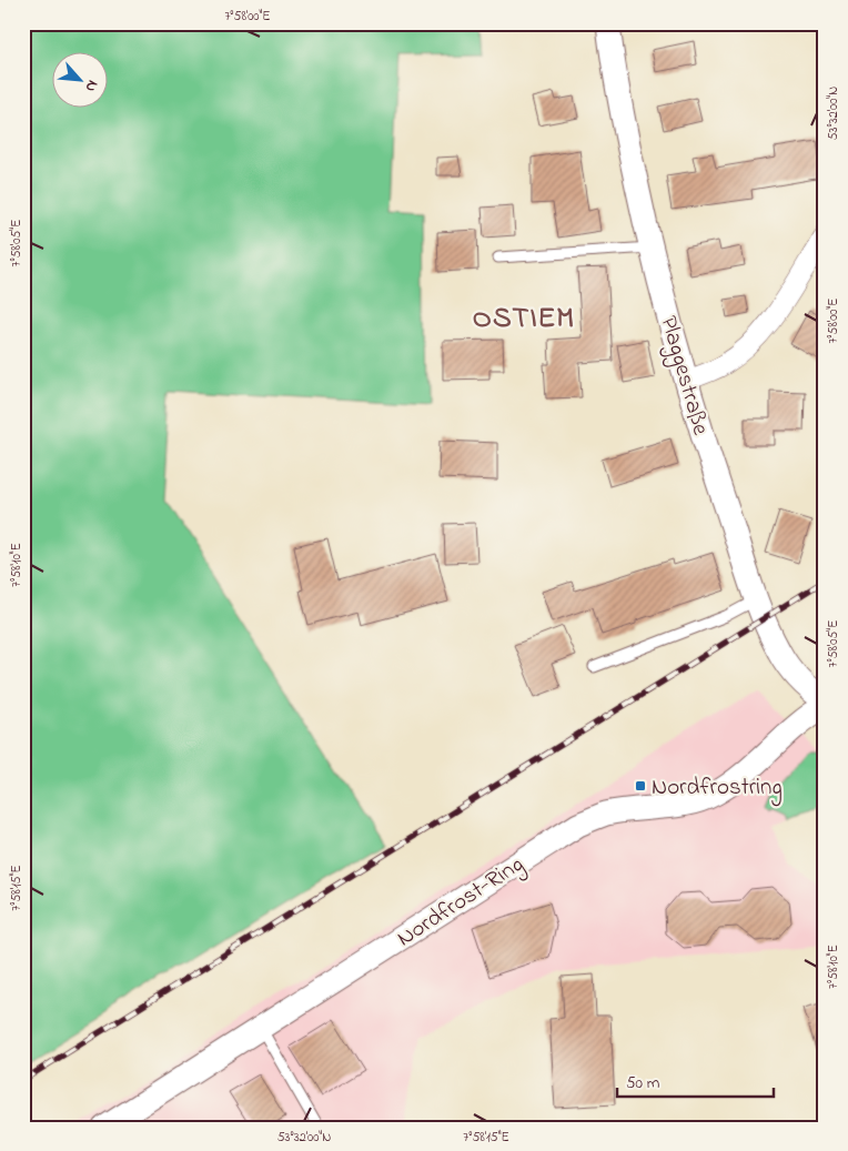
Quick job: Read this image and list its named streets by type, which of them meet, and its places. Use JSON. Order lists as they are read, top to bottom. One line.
{"streets":{"street":["Plaggestraße","Nordfrost-Ring"]},"districts":["OSTIEM"],"places":{"transit":["Nordfrostring"]},"scale_bar":"50 m","north":"bottom right","coordinates":["7°58'00\"E","53°32'00\"N","7°58'05\"E","7°58'10\"E","7°58'15\"E"]}
